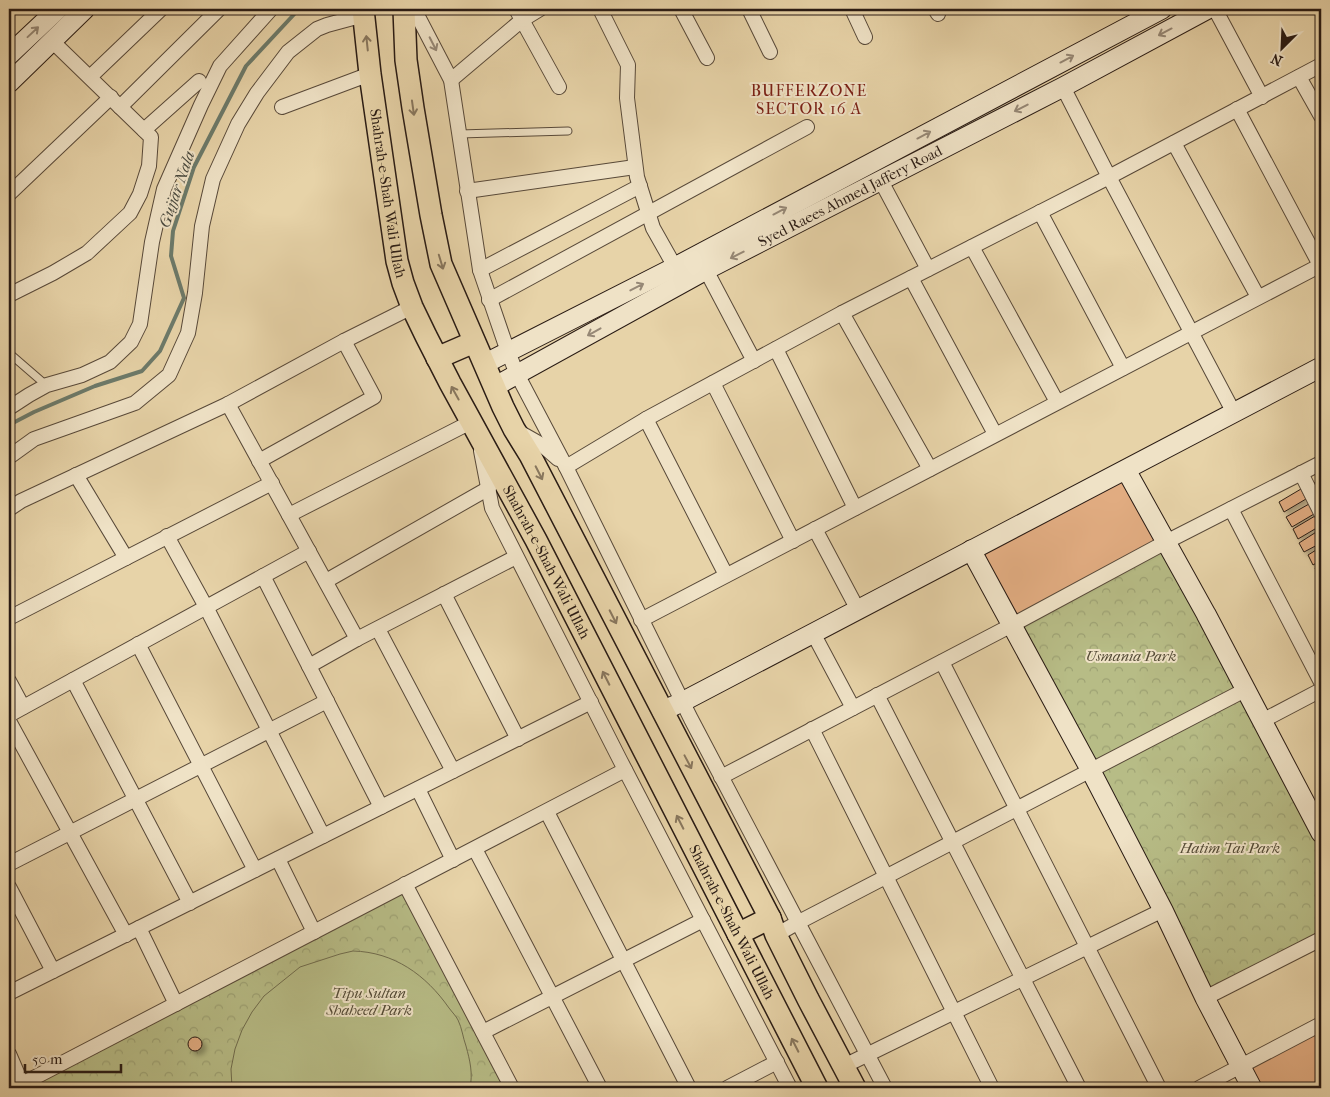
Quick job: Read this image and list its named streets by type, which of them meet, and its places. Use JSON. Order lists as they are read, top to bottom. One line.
{"streets":{"main road":["Shahrah-e-Shah Wali Ullah"],"street":["Syed Raees Ahmed Jaffery Road"]},"districts":["BUFFERZONE SECTOR 16 A"],"water":["Gujjar Nala"],"parks":["Usmania Park","Hatim Tai Park","Tipu Sultan Shaheed Park"],"scale_bar":"50 m","north":"bottom left"}
